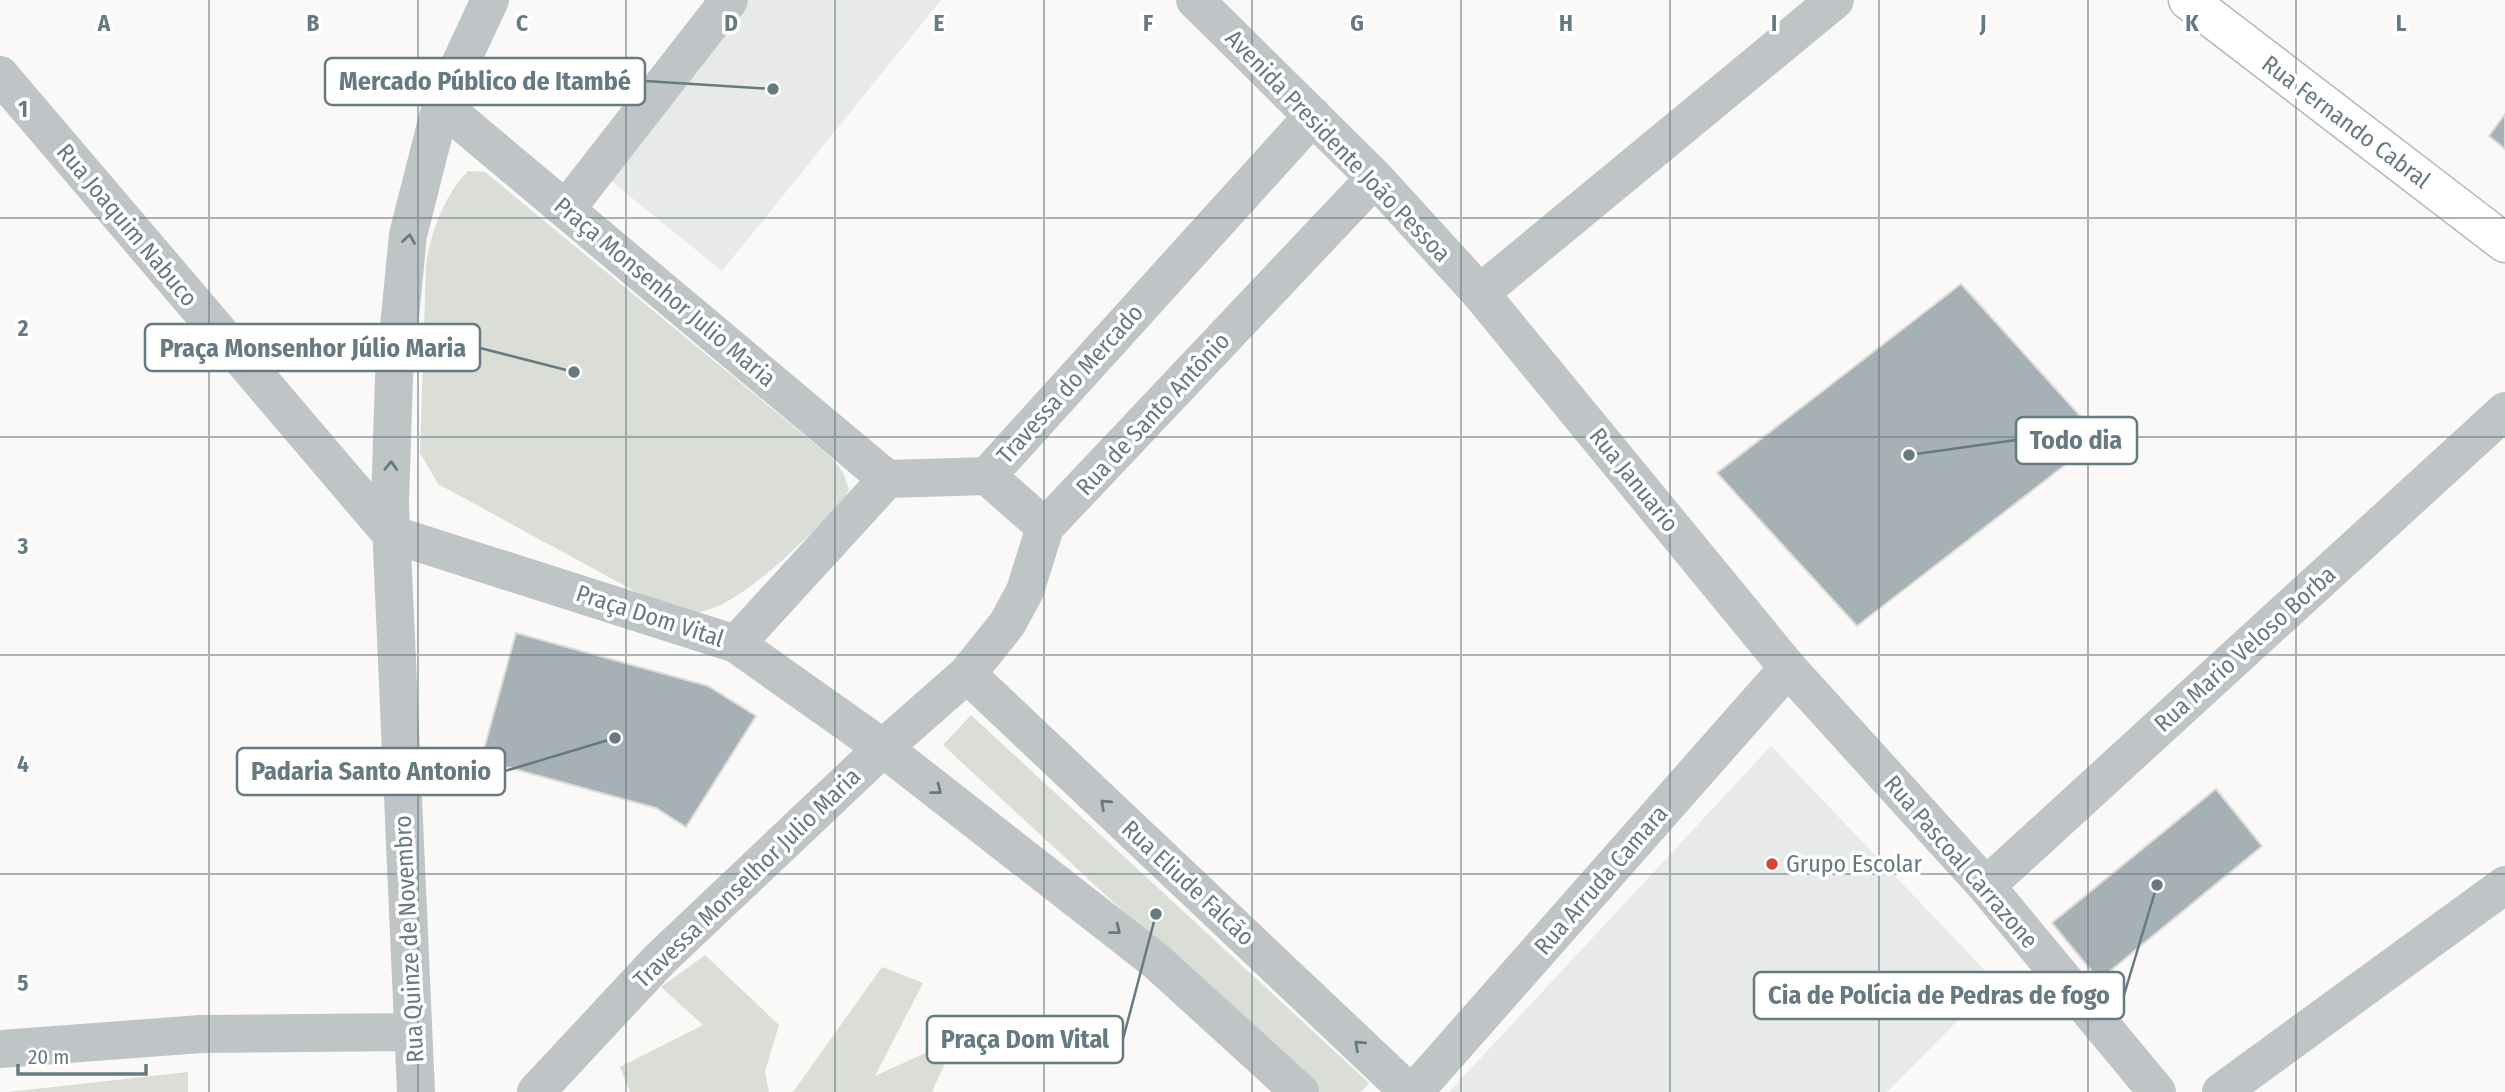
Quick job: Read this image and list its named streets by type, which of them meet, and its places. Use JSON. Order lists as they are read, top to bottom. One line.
{"streets":{"main road":["Rua Fernando Cabral"],"street":["Avenida Presidente João Pessoa","Rua Joaquim Nabuco","Praça Monsenhor Julio Maria","Travessa do Mercado","Rua de Santo Antônio","Rua Januario","Praça Dom Vital","Rua Mario Veloso Borba","Rua Pascoal Carrazone","Travessa Monselhor Julio Maria","Rua Arruda Camara","Rua Eliude Falcão","Rua Quinze de Novembro"]},"crossings":[["Avenida Presidente João Pessoa","Travessa do Mercado"],["Avenida Presidente João Pessoa","Rua de Santo Antônio"],["Avenida Presidente João Pessoa","Rua Januario"],["Rua Joaquim Nabuco","Praça Dom Vital"],["Rua Joaquim Nabuco","Rua Quinze de Novembro"],["Praça Monsenhor Julio Maria","Travessa do Mercado"],["Praça Monsenhor Julio Maria","Rua Quinze de Novembro"],["Rua de Santo Antônio","Travessa Monselhor Julio Maria"],["Rua de Santo Antônio","Rua Eliude Falcão"],["Rua Januario","Rua Pascoal Carrazone"],["Rua Januario","Rua Arruda Camara"],["Praça Dom Vital","Travessa Monselhor Julio Maria"],["Praça Dom Vital","Rua Quinze de Novembro"],["Rua Mario Veloso Borba","Rua Pascoal Carrazone"],["Rua Pascoal Carrazone","Rua Arruda Camara"],["Travessa Monselhor Julio Maria","Rua Eliude Falcão"]],"one_way":["Praça Dom Vital","Rua Eliude Falcão","Rua Quinze de Novembro"],"places":["Mercado Público de Itambé","Praça Monsenhor Júlio Maria","Todo dia","Padaria Santo Antonio","Grupo Escolar","Cia de Polícia de Pedras de fogo","Praça Dom Vital"],"scale_bar":"20 m","grid":{"columns":["A","B","C","D","E","F","G","H","I","J","K","L"],"rows":["1","2","3","4","5"]}}
